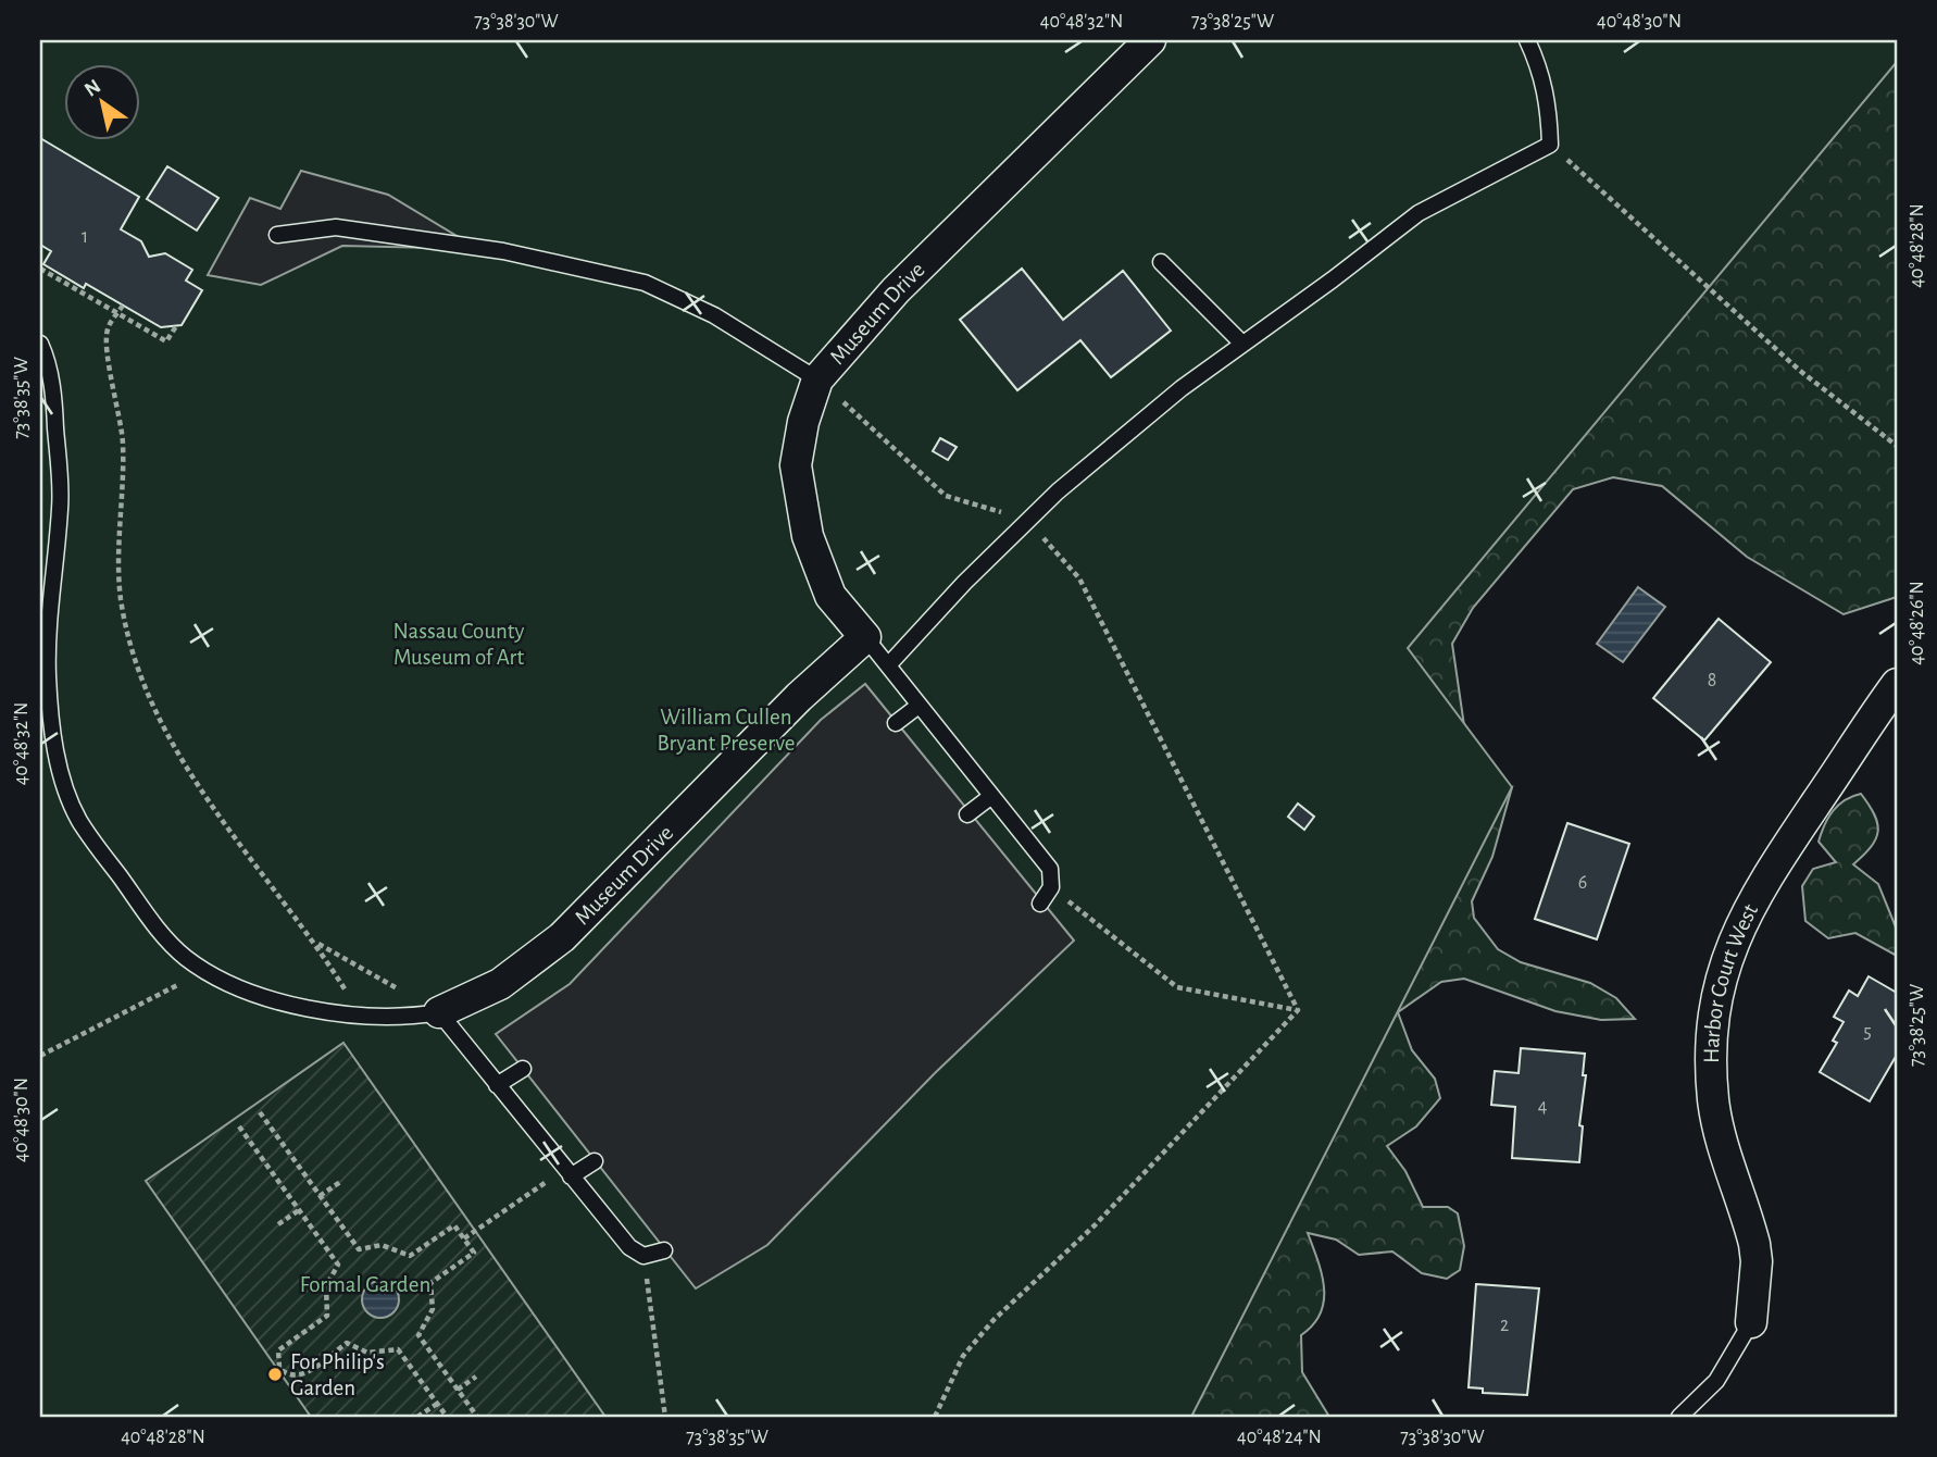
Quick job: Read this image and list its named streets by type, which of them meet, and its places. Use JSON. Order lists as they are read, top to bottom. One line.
{"streets":{"street":["Museum Drive","Harbor Court West"]},"parks":["Nassau County Museum of Art","William Cullen Bryant Preserve","Formal Garden"],"places":["For Philip's Garden"],"house_numbers":["1","8","6","5","4","2"],"north":"top left","coordinates":["73°38'30\"W","40°48'32\"N","73°38'25\"W","40°48'30\"N","40°48'28\"N","73°38'35\"W","40°48'26\"N","40°48'24\"N"]}
